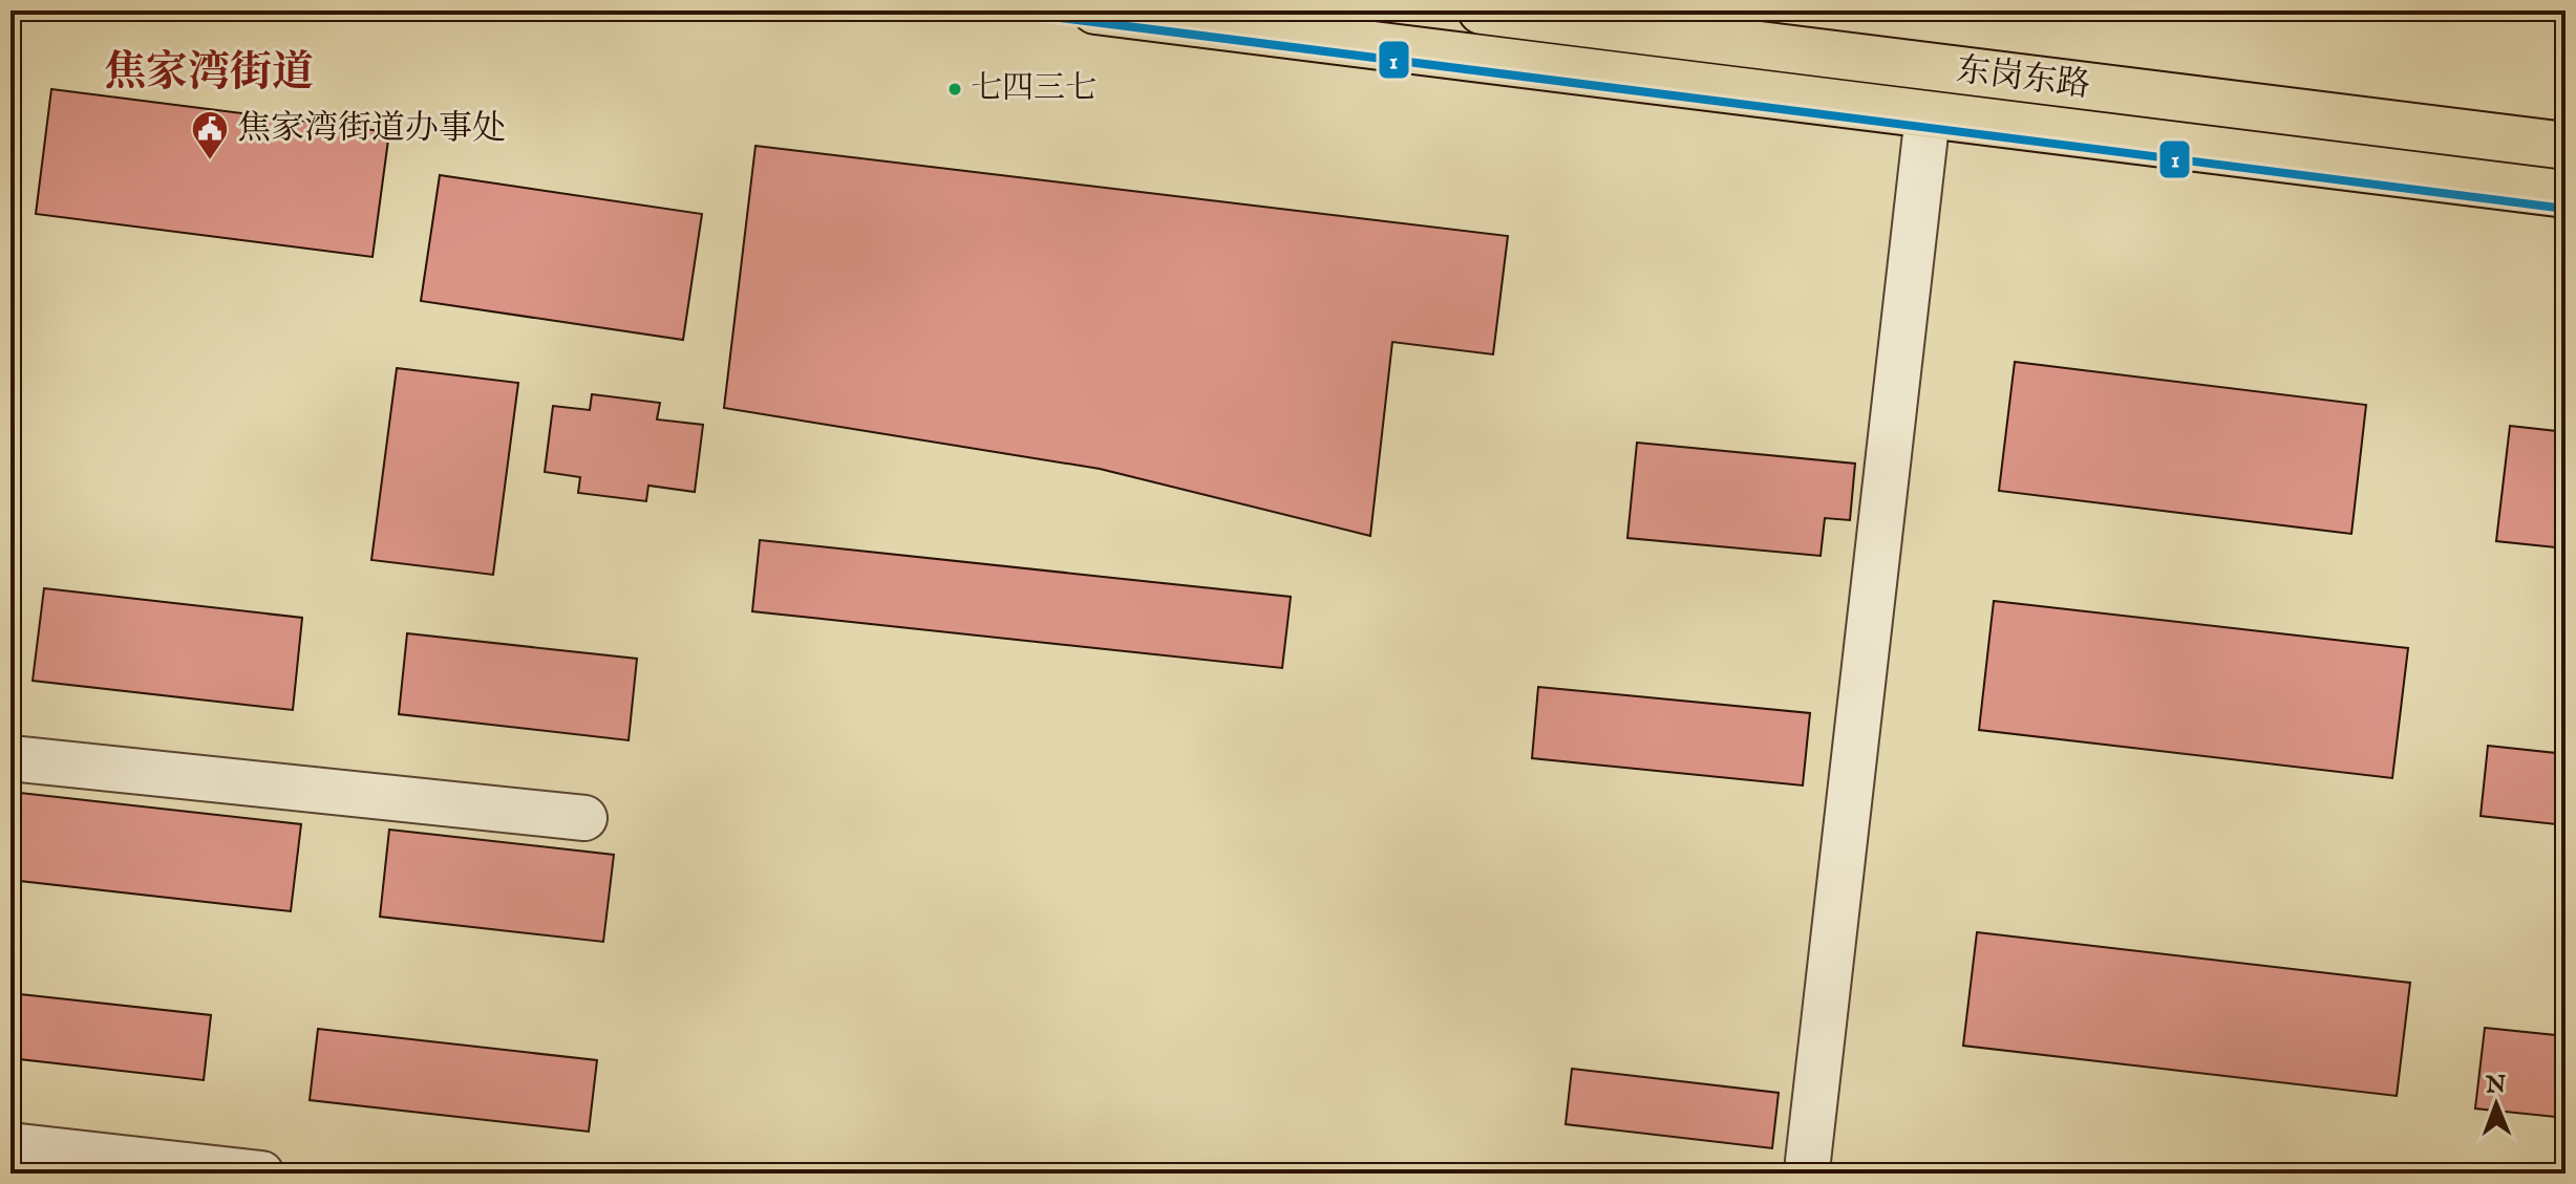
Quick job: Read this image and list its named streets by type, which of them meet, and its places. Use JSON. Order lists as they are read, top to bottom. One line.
{"streets":{"main road":["东岗东路"]},"districts":["焦家湾街道"],"places":{"other":["七四三七"],"public building":["焦家湾街道办事处"]},"lines":["transit line 1"],"north":"top"}
